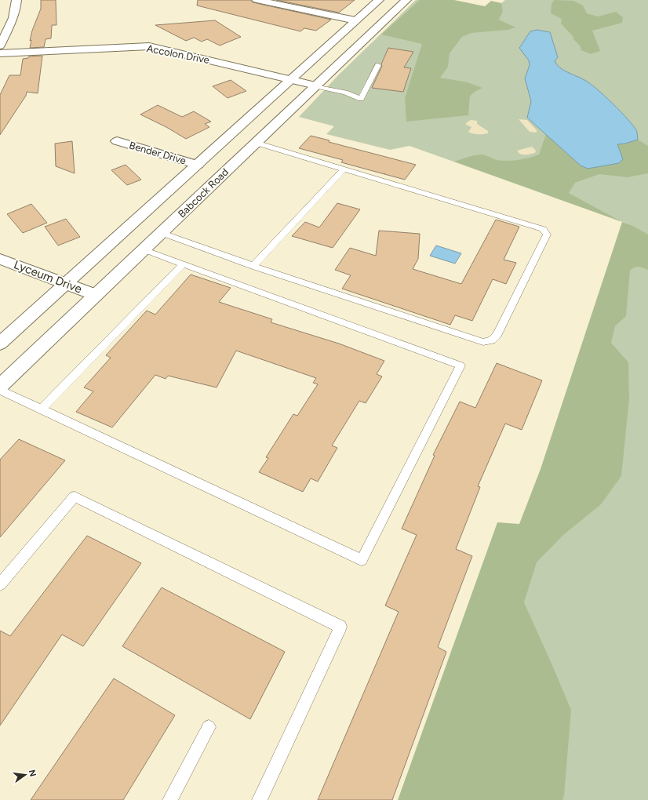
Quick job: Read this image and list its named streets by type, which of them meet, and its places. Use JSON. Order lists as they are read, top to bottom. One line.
{"streets":{"main road":["Accolon Drive","Bender Drive","Babcock Road","Lyceum Drive"]},"crossings":[["Accolon Drive","Babcock Road"],["Bender Drive","Babcock Road"],["Babcock Road","Lyceum Drive"]],"north":"right"}
